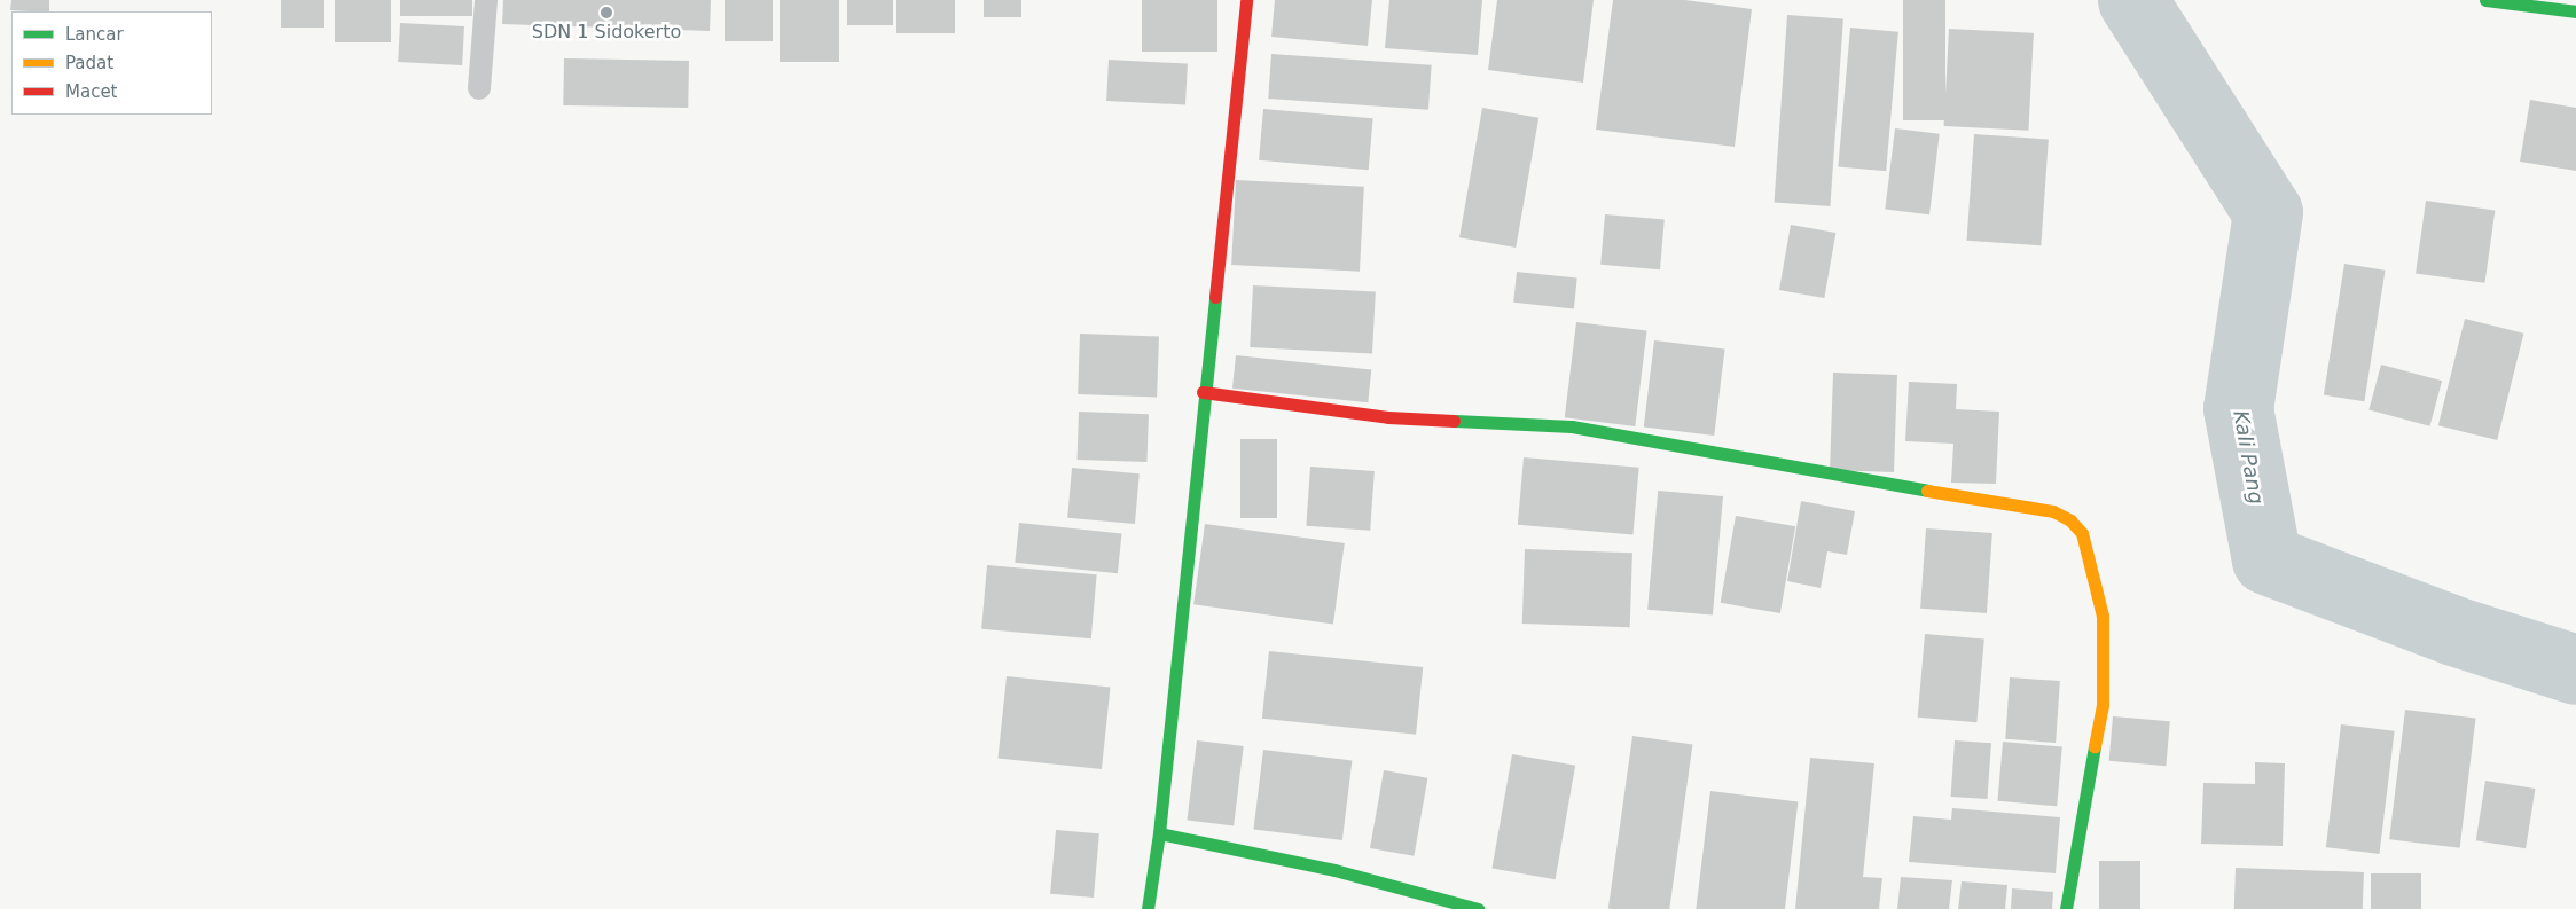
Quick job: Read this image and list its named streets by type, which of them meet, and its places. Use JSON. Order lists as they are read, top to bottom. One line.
{"water":["Kali Pang"],"places":["SDN 1 Sidokerto"],"legend":["Lancar","Padat","Macet"]}
